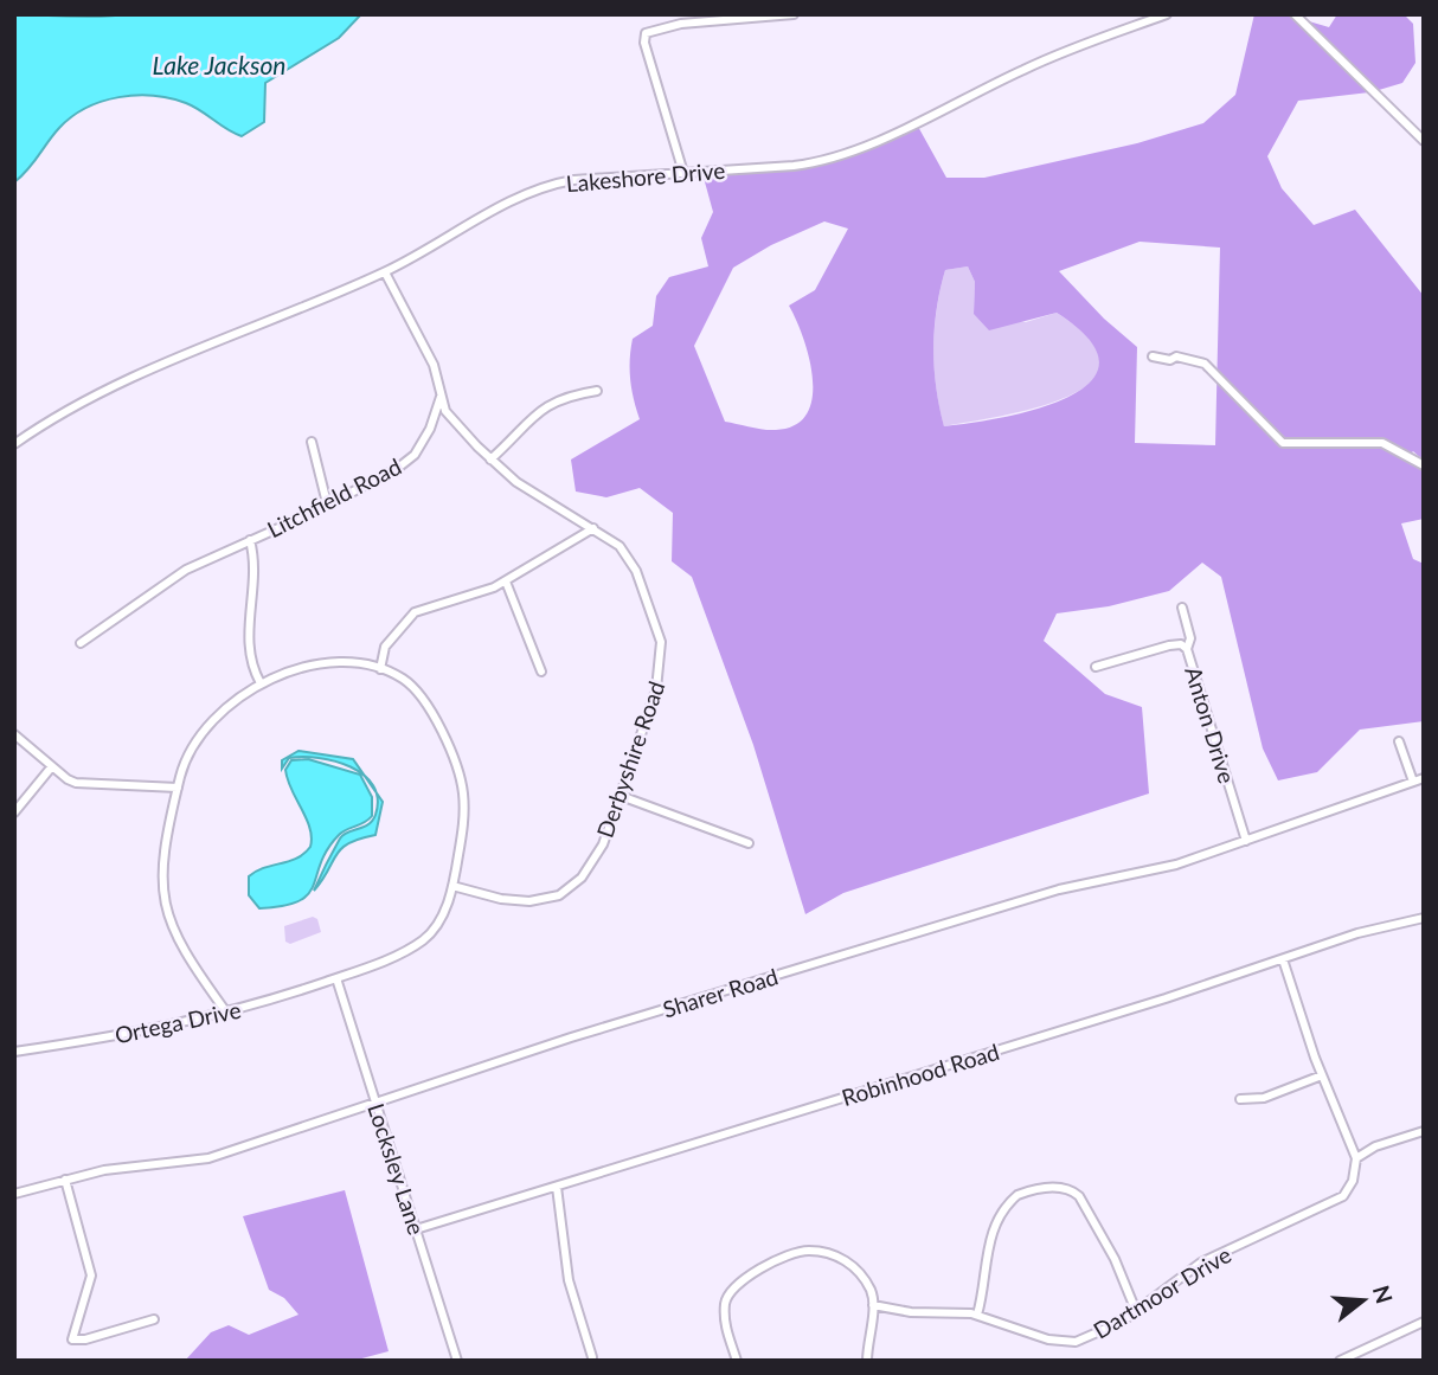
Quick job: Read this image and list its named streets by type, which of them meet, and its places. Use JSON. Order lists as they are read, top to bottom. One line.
{"streets":{"street":["Lakeshore Drive","Litchfield Road","Anton Drive","Derbyshire Road","Sharer Road","Ortega Drive","Robinhood Road","Locksley Lane","Dartmoor Drive"]},"crossings":[["Litchfield Road","Derbyshire Road"],["Anton Drive","Sharer Road"],["Derbyshire Road","Ortega Drive"],["Sharer Road","Locksley Lane"],["Ortega Drive","Locksley Lane"],["Robinhood Road","Locksley Lane"]],"water":["Lake Jackson"],"north":"right"}
